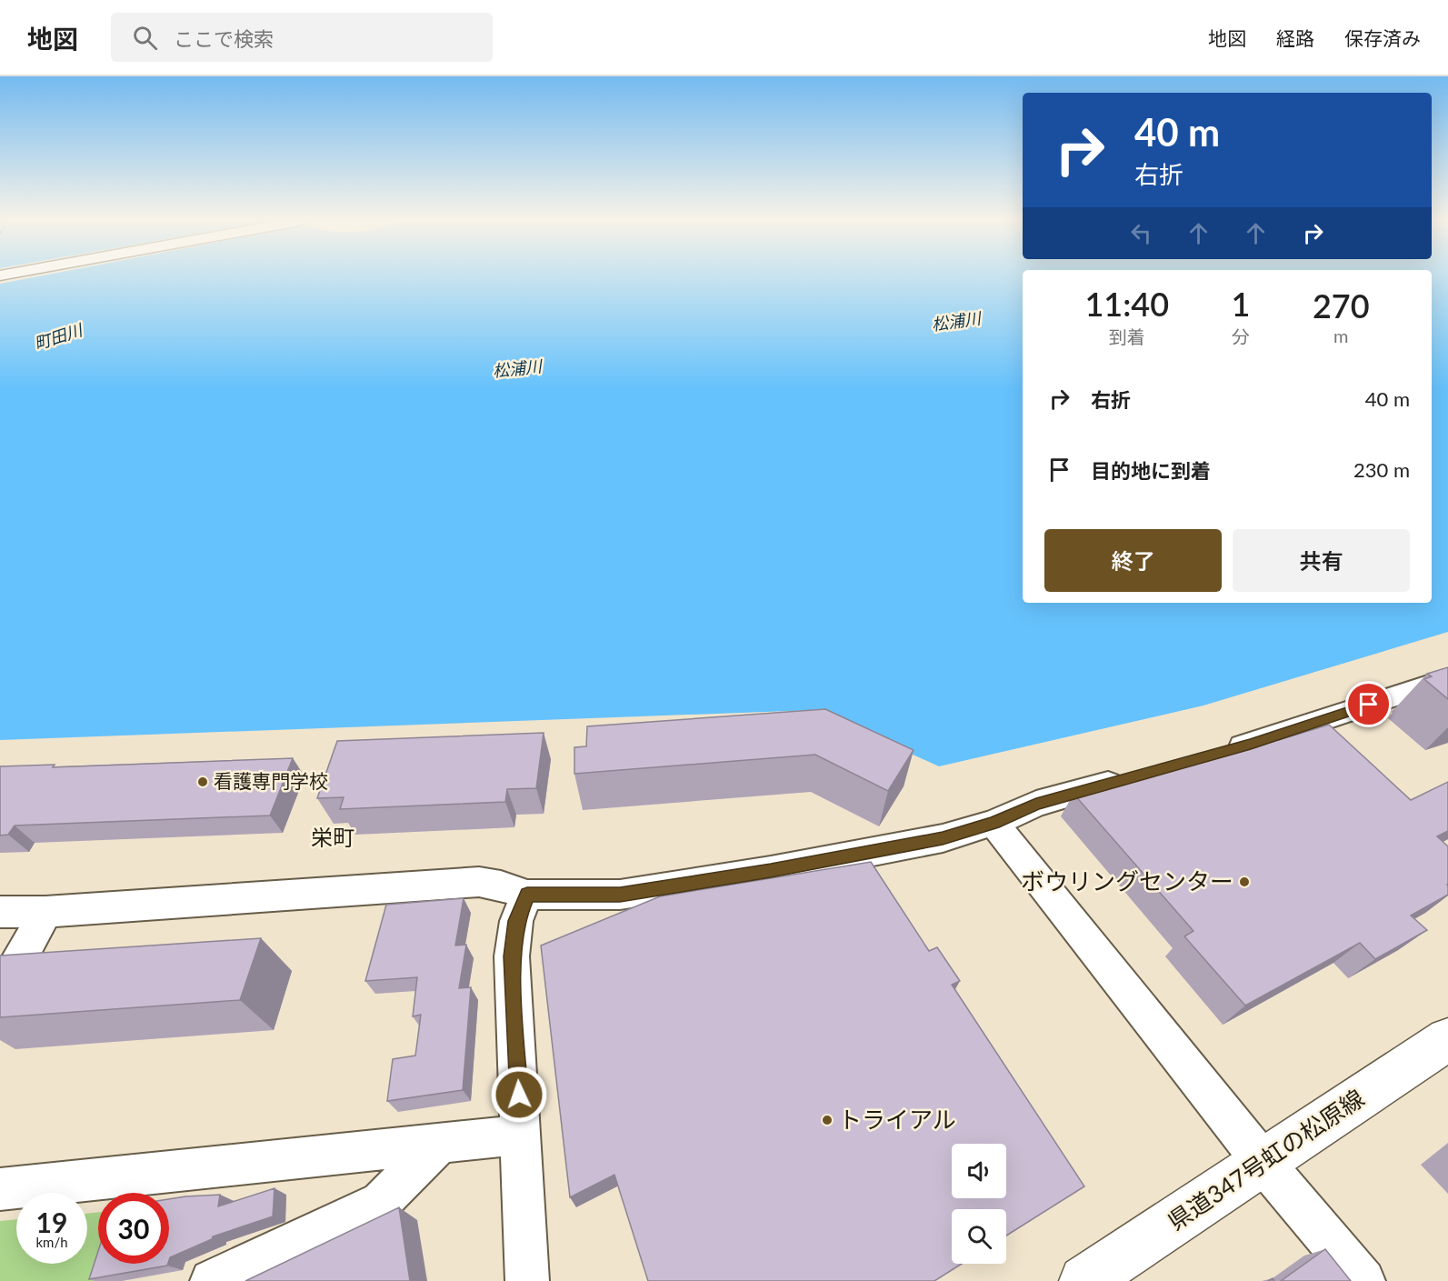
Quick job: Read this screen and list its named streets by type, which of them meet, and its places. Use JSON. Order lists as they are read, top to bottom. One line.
{"streets":{"street":["県道347号虹の松原線"]},"districts":["栄町"],"water":["松浦川","町田川"],"places":["看護専門学校","ボウリングセンター","トライアル"],"page":{"header":"地図","search":"ここで検索","nav":["地図","経路","保存済み"],"turn":["40 m","右折"],"eta":["11:40","到着","1","分","270","m"],"list":[{"name":"右折","value":"40 m"},{"name":"目的地に到着","value":"230 m"}],"buttons":["終了","共有"],"speed":"19 km/h","limit":"30"}}
